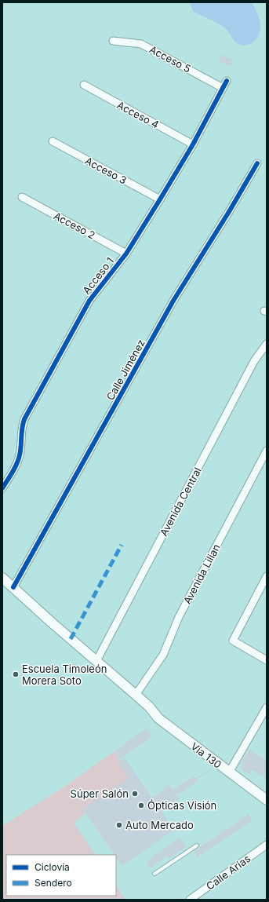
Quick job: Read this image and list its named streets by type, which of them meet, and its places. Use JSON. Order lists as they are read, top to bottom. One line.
{"streets":{"main road":["Vía 130"],"street":["Acceso 5","Acceso 4","Acceso 3","Acceso 2","Acceso 1","Calle Jiménez","Avenida Central","Avenida Lilian","Calle Arias"]},"crossings":[["Acceso 5","Acceso 1"],["Acceso 4","Acceso 1"],["Acceso 3","Acceso 1"],["Acceso 2","Acceso 1"],["Calle Jiménez","Vía 130"],["Avenida Central","Vía 130"],["Avenida Lilian","Vía 130"]],"places":["Escuela Timoleón Morera Soto","Súper Salón","Ópticas Visión","Auto Mercado"],"legend":["Ciclovía","Sendero"]}
